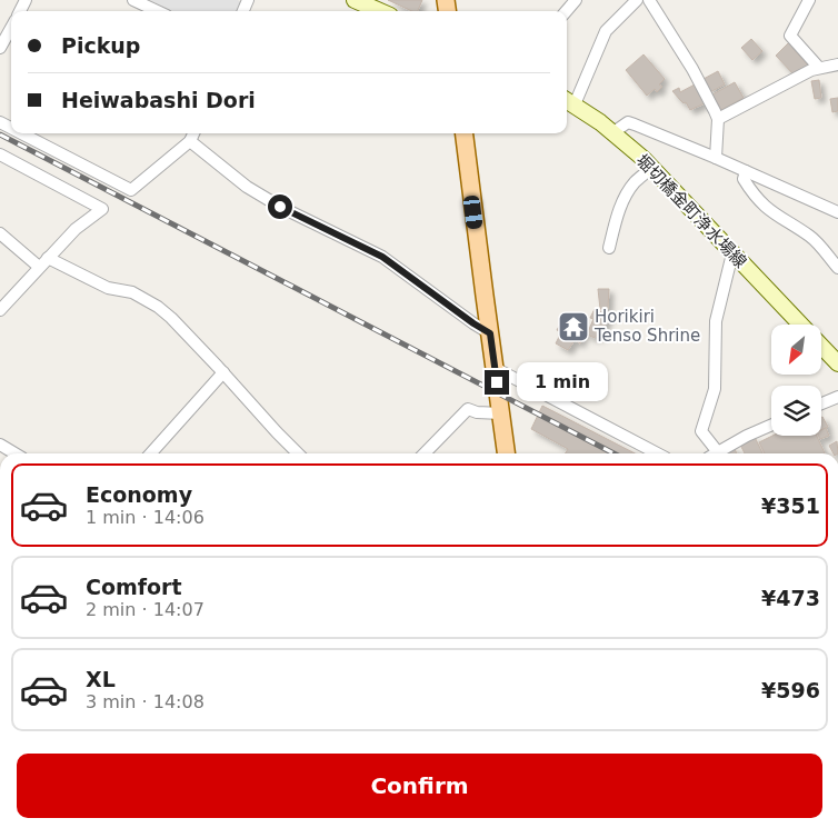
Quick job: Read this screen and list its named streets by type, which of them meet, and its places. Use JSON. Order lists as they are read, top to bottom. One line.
{"streets":{"street":["堀切橋金町浄水場線"]},"places":{"temple":["Horikiri Tenso Shrine"]},"north":"bottom left","page":{"banner":["Pickup","Heiwabashi Dori"],"bubble":"1 min","list":[{"name":"Economy","note":"1 min · 14:06","value":"¥351"},{"name":"Comfort","note":"2 min · 14:07","value":"¥473"},{"name":"XL","note":"3 min · 14:08","value":"¥596"}],"buttons":"Confirm"}}
